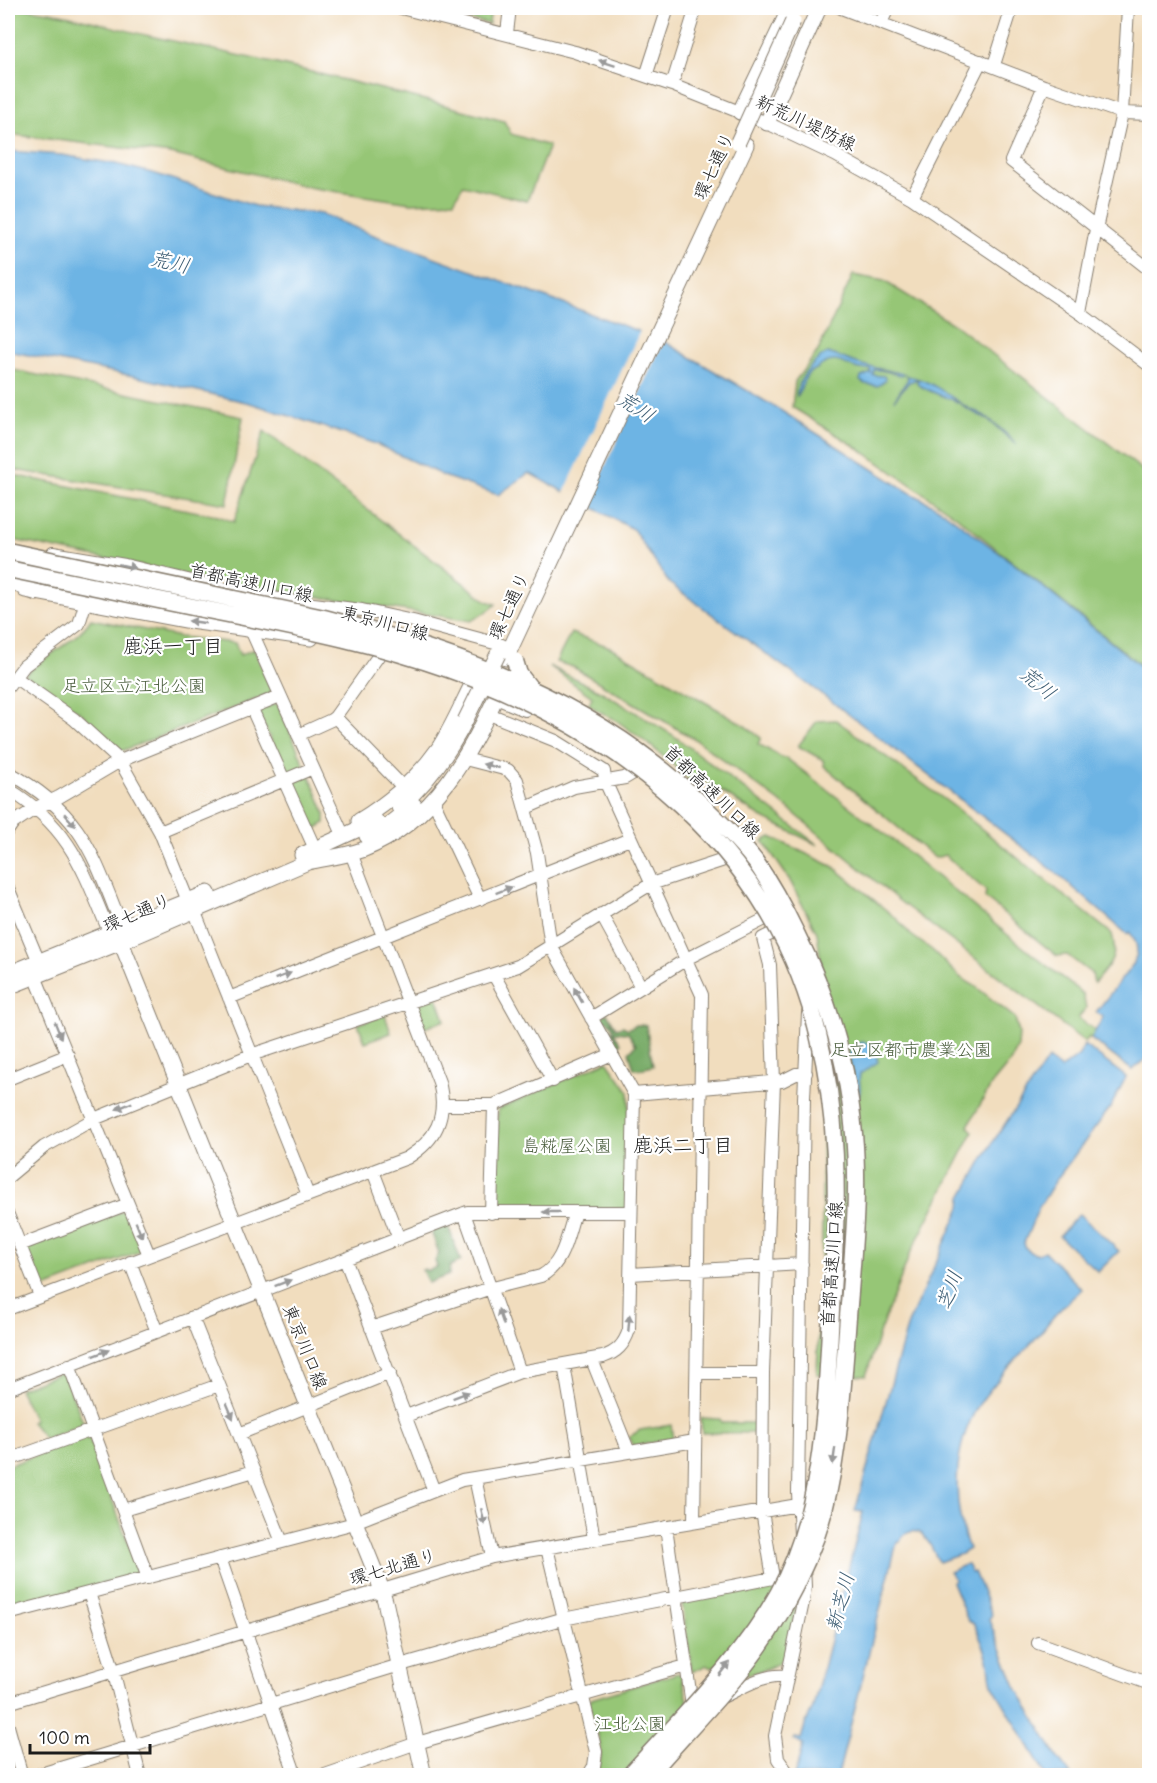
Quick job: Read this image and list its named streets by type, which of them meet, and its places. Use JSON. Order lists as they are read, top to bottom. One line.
{"streets":{"highway":["首都高速川口線"],"main road":["環七通り","東京川口線"],"street":["新荒川堤防線","環七北通り"]},"crossings":[["環七通り","東京川口線"],["首都高速川口線","東京川口線"],["東京川口線","環七北通り"]],"districts":["鹿浜一丁目","鹿浜二丁目"],"water":["荒川","芝川","新芝川"],"parks":["足立区立江北公園","足立区都市農業公園","島糀屋公園","江北公園"],"scale_bar":"100 m"}
